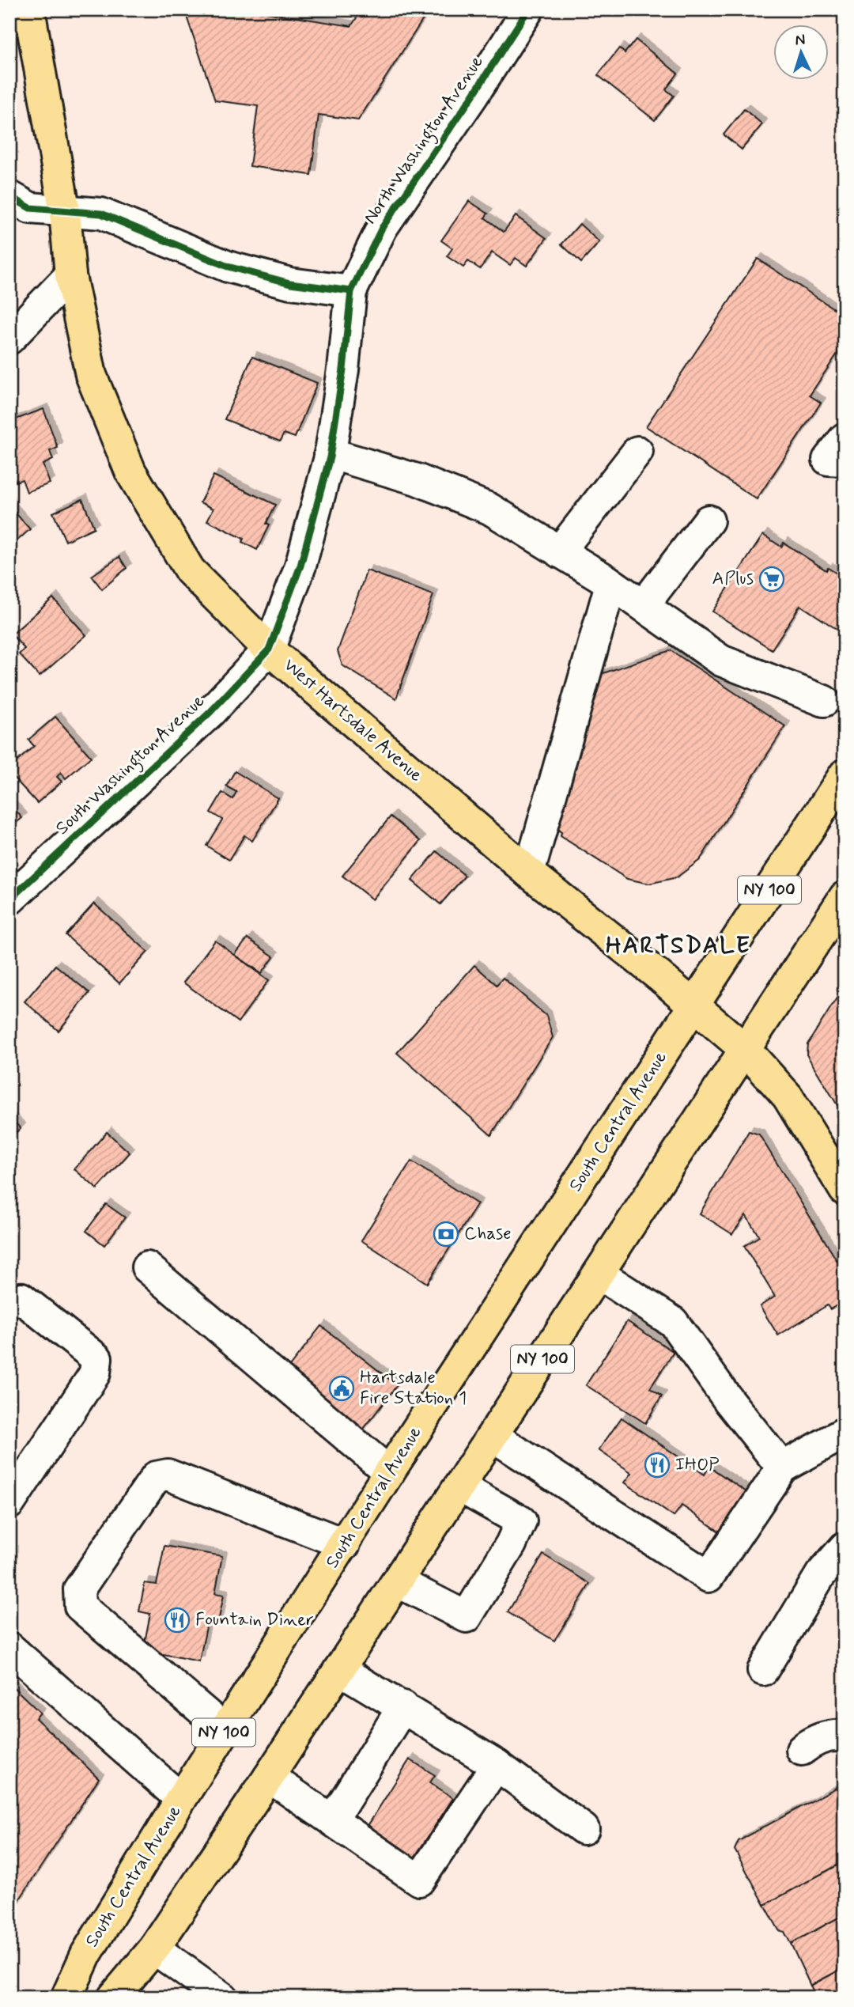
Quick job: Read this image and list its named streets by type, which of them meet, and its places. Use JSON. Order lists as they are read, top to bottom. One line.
{"streets":{"main road":["West Hartsdale Avenue","NY 100","South Central Avenue"],"street":["North Washington Avenue","South Washington Avenue"]},"crossings":[["North Washington Avenue","West Hartsdale Avenue"],["North Washington Avenue","South Washington Avenue"],["West Hartsdale Avenue","South Washington Avenue"],["West Hartsdale Avenue","NY 100"],["West Hartsdale Avenue","South Central Avenue"],["NY 100","South Central Avenue"]],"districts":["HARTSDALE"],"places":{"supermarket":["APlus"],"bank":["Chase"],"public building":["Hartsdale Fire Station 1"],"restaurant":["IHOP","Fountain Diner"]},"north":"top"}
